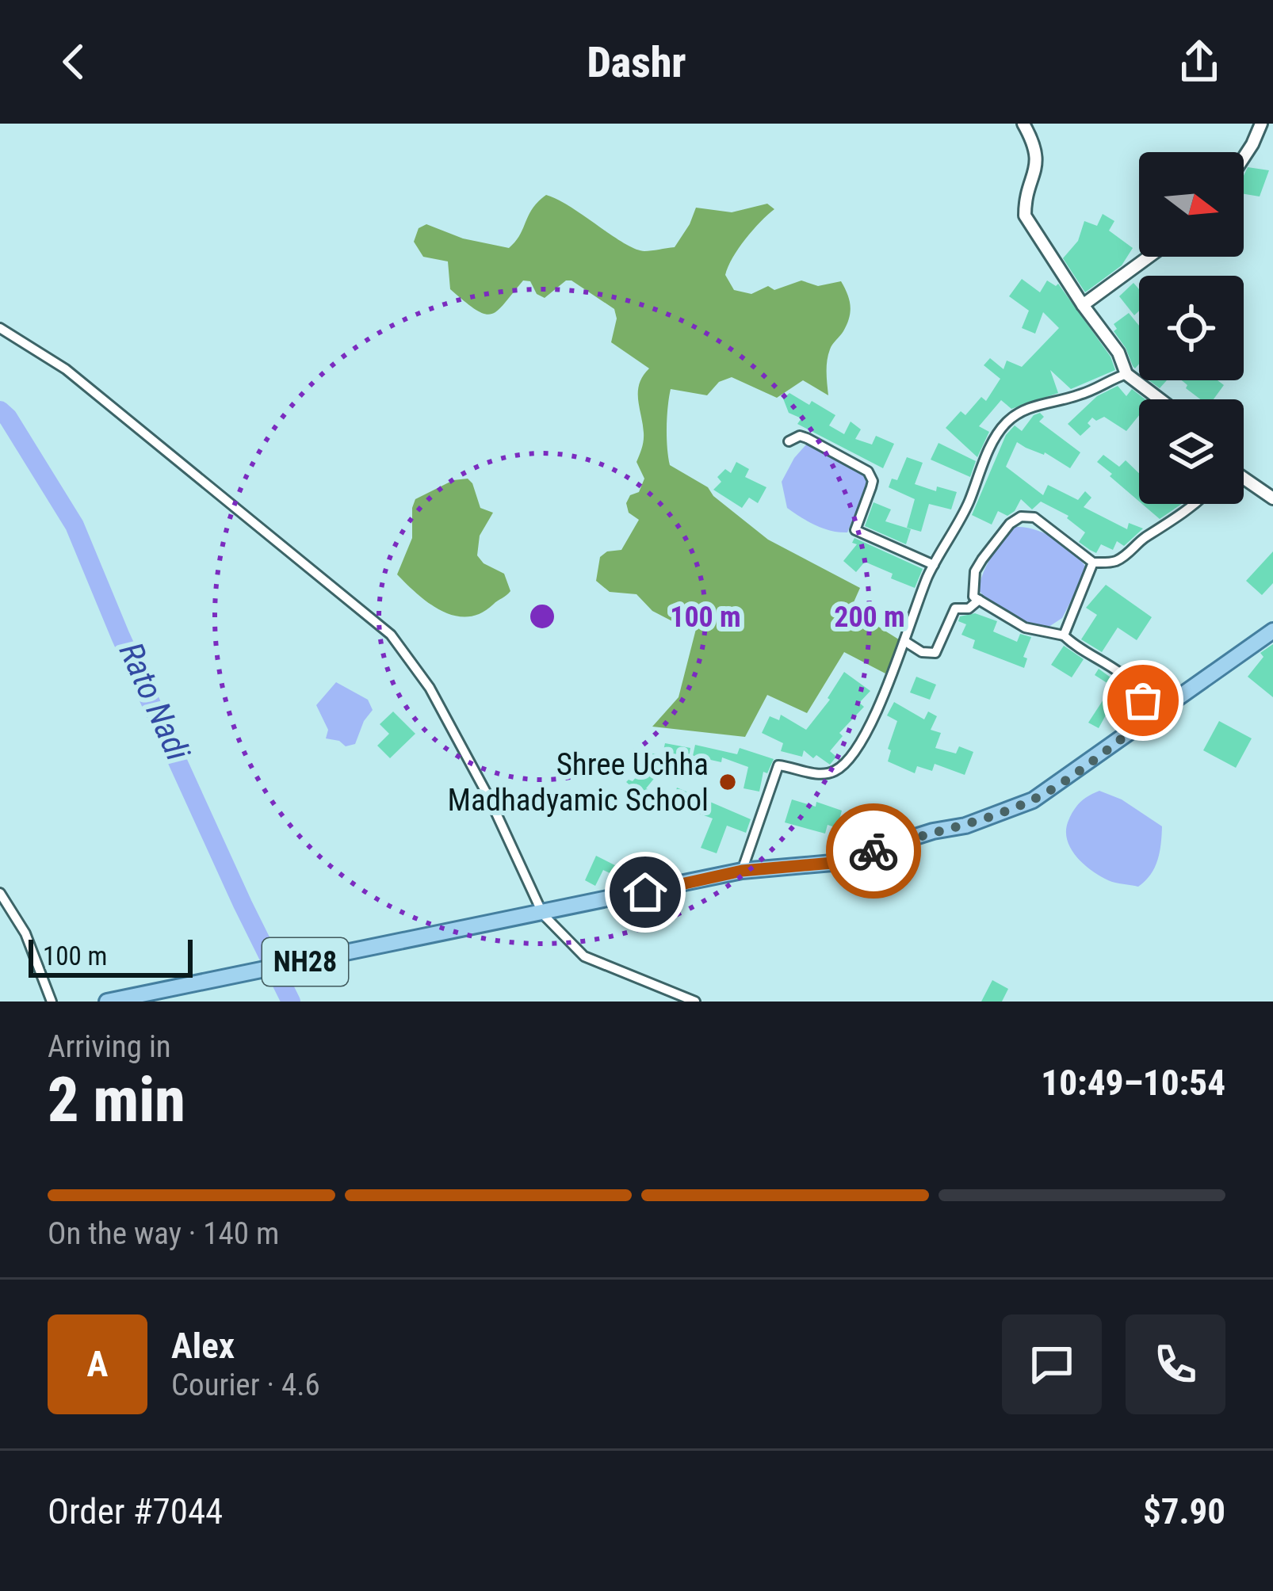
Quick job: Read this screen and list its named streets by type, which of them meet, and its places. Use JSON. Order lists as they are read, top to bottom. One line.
{"streets":{"main road":["NH28"]},"water":["Rato Nadi"],"places":["Shree Uchha Madhadyamic School"],"scale_bar":"100 m","north":"right","page":{"header":"Dashr","scale":"100 m","heading":["2 min","Arriving in","10:49–10:54"],"panel":["Alex","Courier · 4.6","Order #7044","$7.90"],"bar":"On the way · 140 m","round":"A"},"rings":["100 m","200 m"]}
